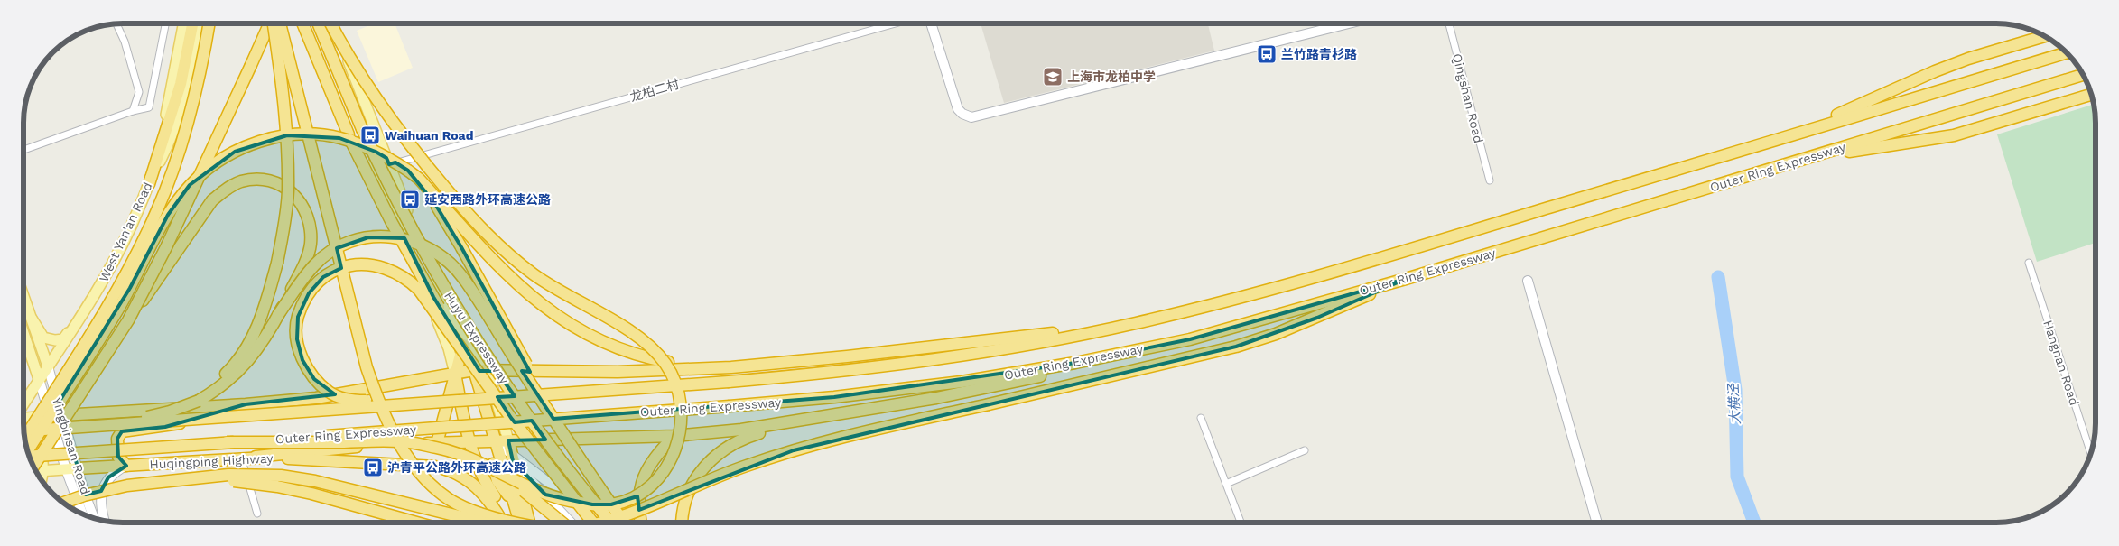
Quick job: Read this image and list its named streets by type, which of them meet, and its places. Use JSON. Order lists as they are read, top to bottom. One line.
{"streets":{"highway":["Outer Ring Expressway","Huyu Expressway","Huqingping Highway"],"main road":["West Yan'an Road"],"street":["龙柏二村","Qingshan Road","Hangnan Road","Yingbinsan Road"]},"crossings":[["West Yan'an Road","Yingbinsan Road"],["Yingbinsan Road","Huqingping Highway"]],"water":["大横泾"],"places":{"bus stop":["兰竹路青杉路","Waihuan Road","延安西路外环高速公路","沪青平公路外环高速公路"],"school or university":["上海市龙柏中学"]}}
